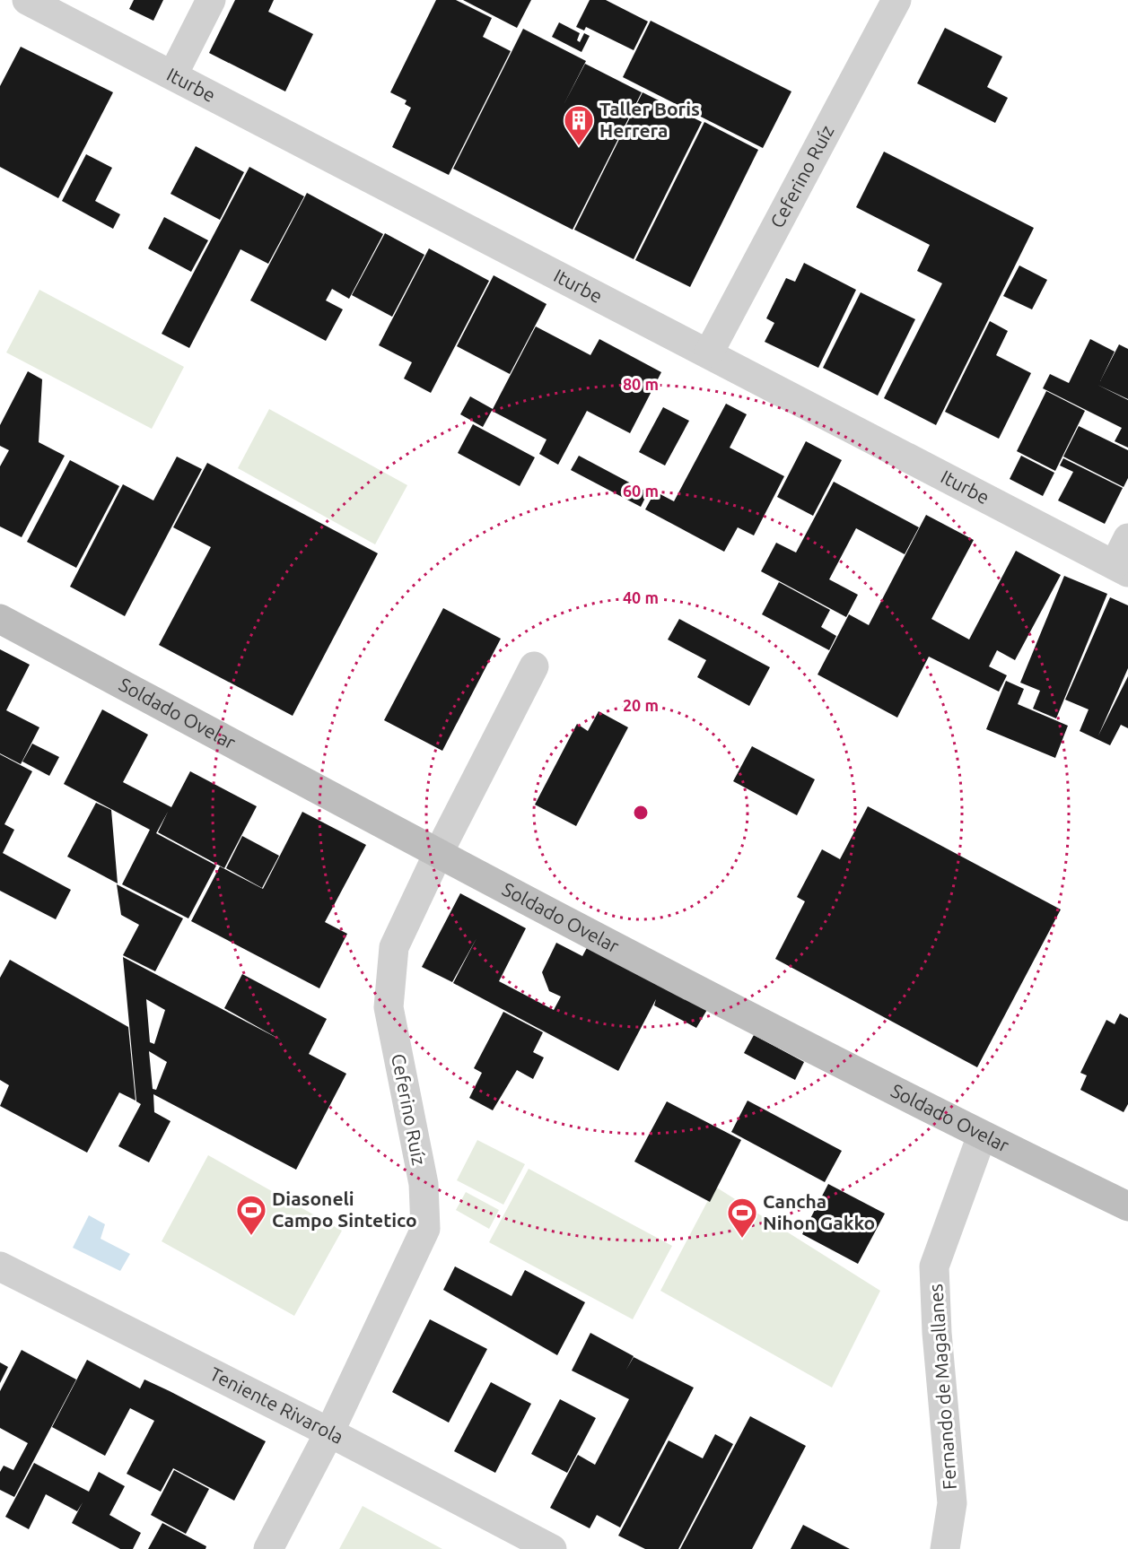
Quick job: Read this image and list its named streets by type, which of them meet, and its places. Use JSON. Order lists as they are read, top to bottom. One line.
{"streets":{"main road":["Soldado Ovelar"],"street":["Iturbe","Ceferino Ruíz","Fernando de Magallanes","Teniente Rivarola"]},"crossings":[["Iturbe","Ceferino Ruíz"],["Ceferino Ruíz","Soldado Ovelar"],["Ceferino Ruíz","Teniente Rivarola"],["Soldado Ovelar","Fernando de Magallanes"]],"places":{"building":["Taller Boris Herrera"],"sports":["Diasoneli Campo Sintetico","Cancha Nihon Gakko"]},"rings":["80 m","60 m","40 m","20 m"]}
